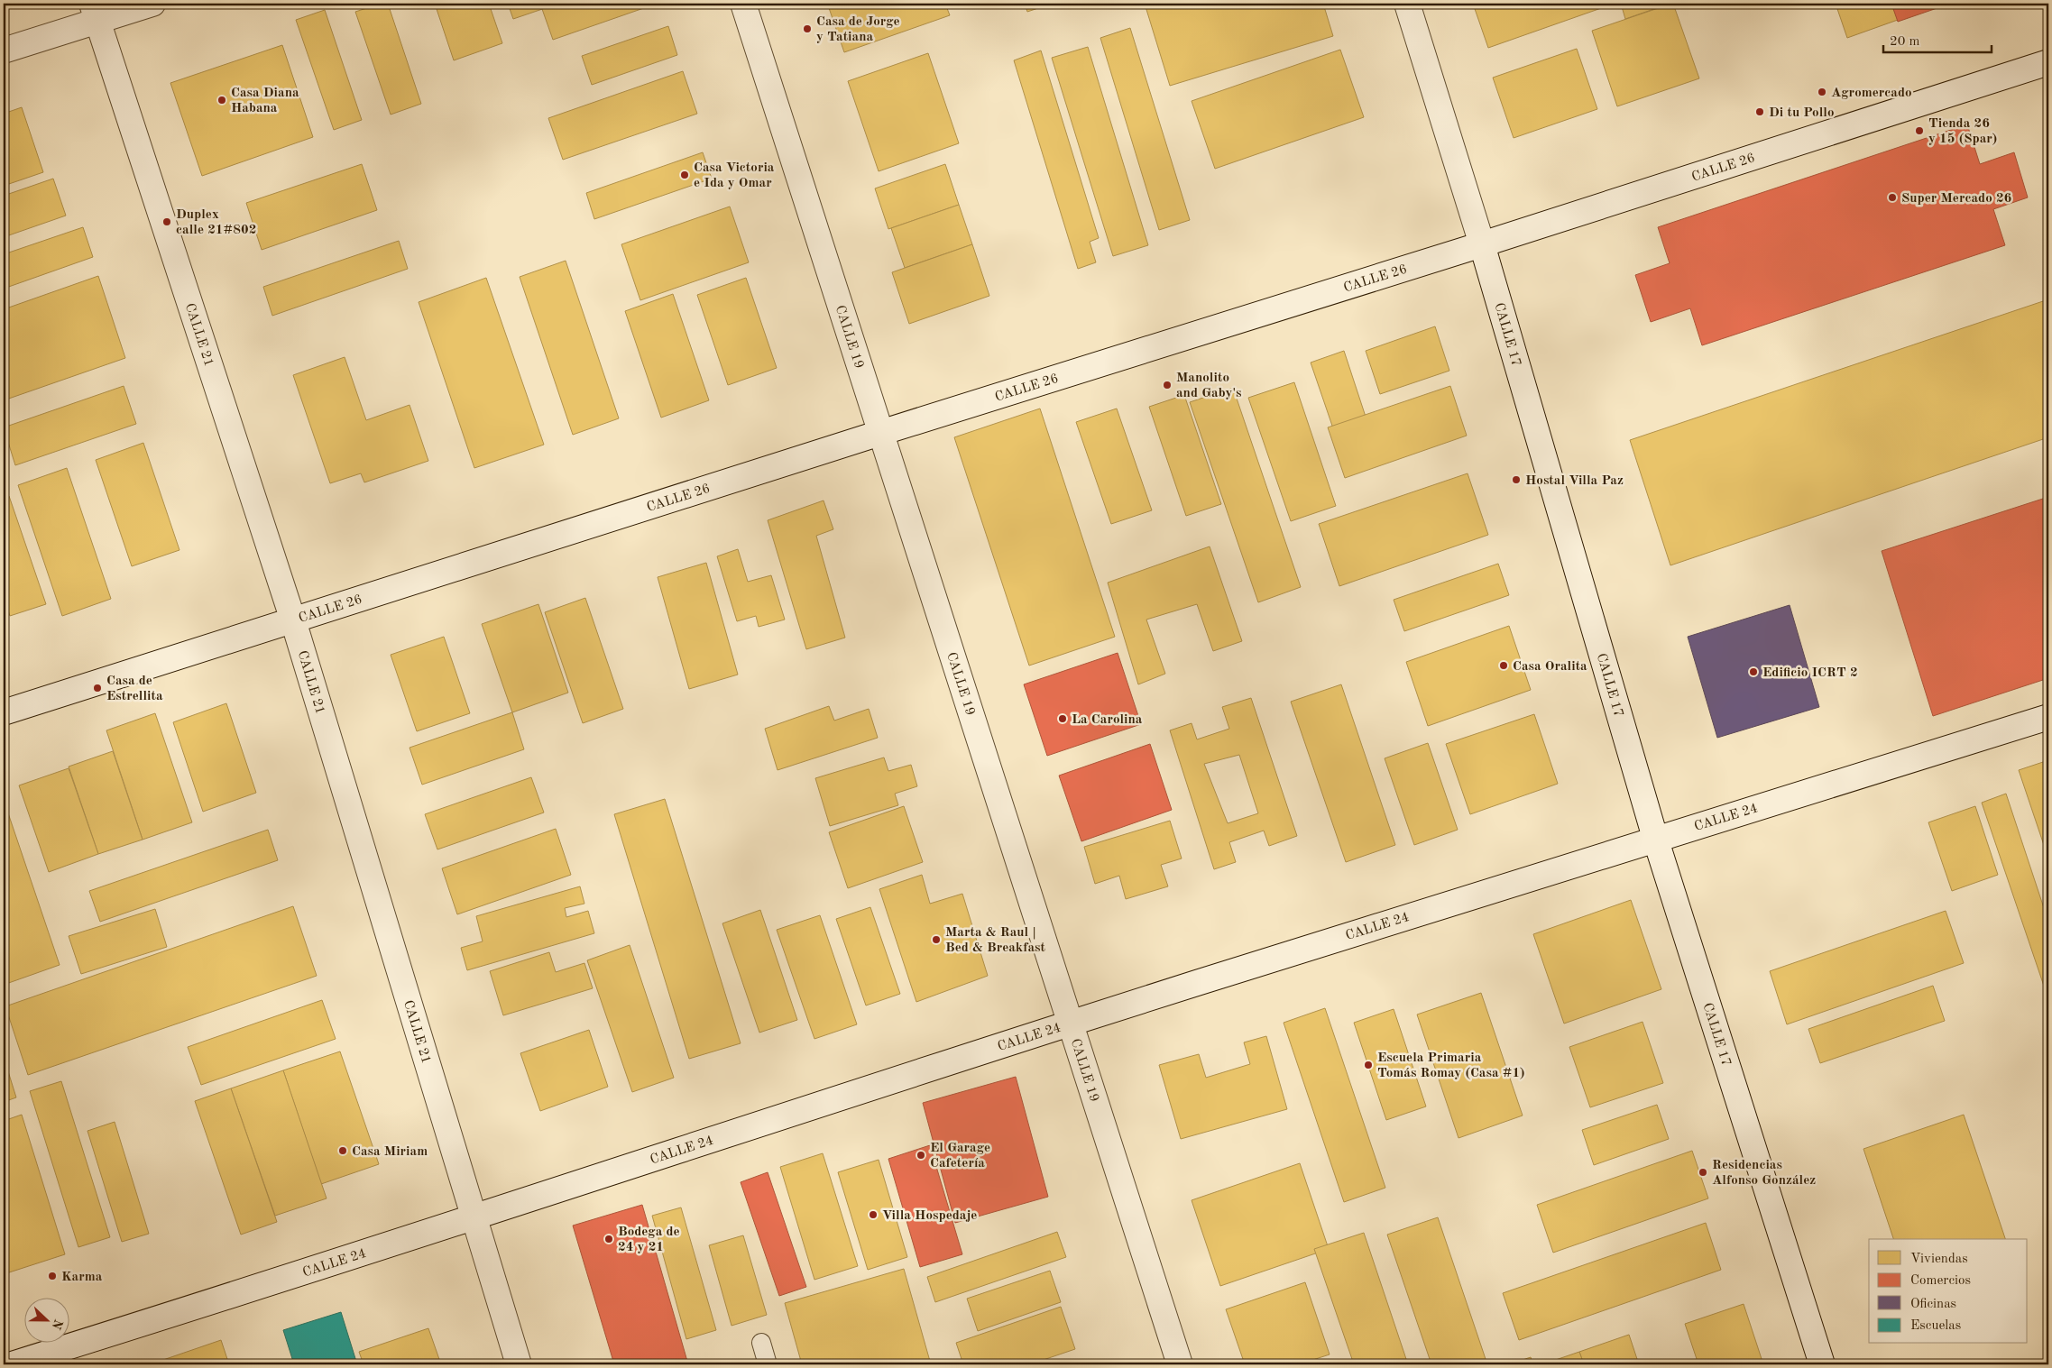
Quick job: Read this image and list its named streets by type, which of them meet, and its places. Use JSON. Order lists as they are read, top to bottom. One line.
{"streets":{"street":["CALLE 26","CALLE 21","CALLE 17","CALLE 19","CALLE 24"]},"crossings":[["CALLE 26","CALLE 21"],["CALLE 26","CALLE 17"],["CALLE 26","CALLE 19"],["CALLE 21","CALLE 24"],["CALLE 17","CALLE 24"],["CALLE 19","CALLE 24"]],"places":["Casa de Jorge y Tatiana","Agromercado","Casa Diana Habana","Di tu Pollo","Tienda 26 y 15 (Spar)","Casa Victoria e Ida y Omar","Super Mercado 26","Duplex calle 21#802","Manolito and Gaby's","Hostal Villa Paz","Casa Oralita","Edificio ICRT 2","Casa de Estrellita","La Carolina","Marta & Raul | Bed & Breakfast","Escuela Primaria Tomás Romay (Casa #1)","Casa Miriam","El Garage Cafetería","Residencias Alfonso González","Villa Hospedaje","Bodega de 24 y 21","Karma"],"legend":["Viviendas","Comercios","Oficinas","Escuelas"],"scale_bar":"20 m","north":"right"}
